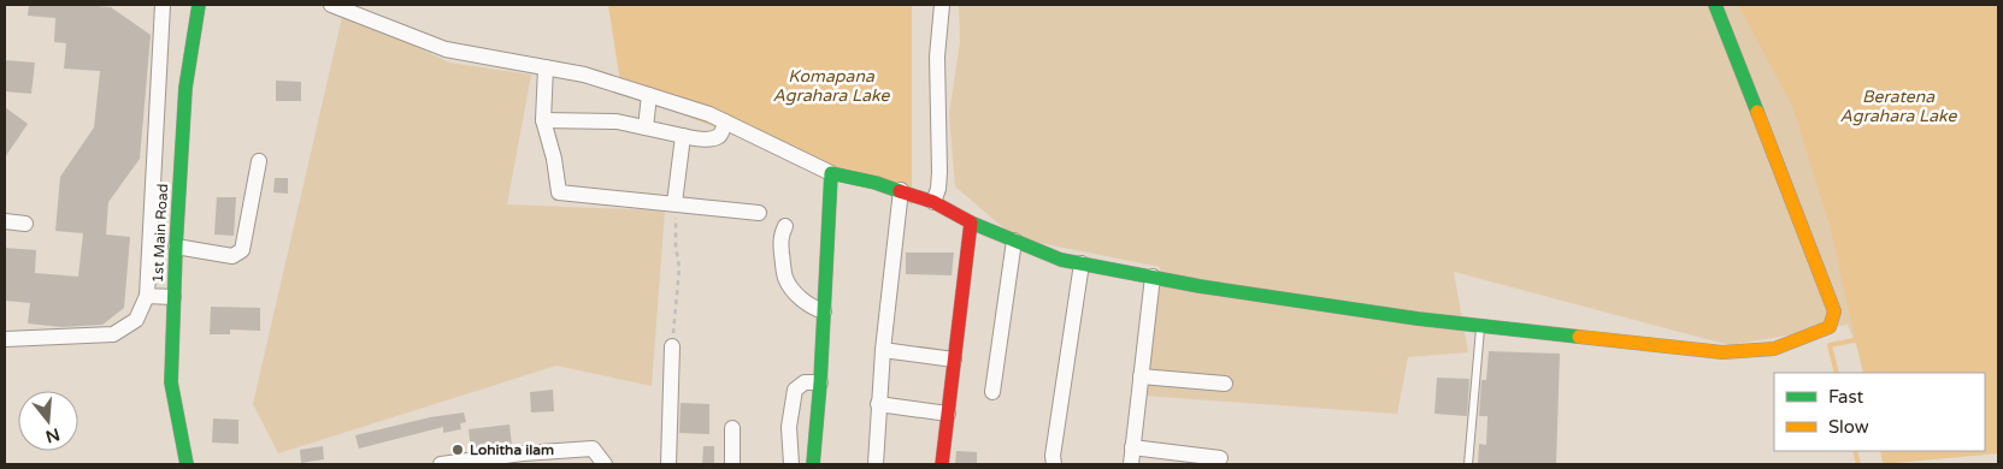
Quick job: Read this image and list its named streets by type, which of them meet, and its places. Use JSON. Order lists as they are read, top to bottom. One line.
{"streets":{"street":["1st Main Road"]},"water":["Komapana Agrahara Lake","Beratena Agrahara Lake"],"places":["Lohitha ilam"],"legend":["Fast","Slow"],"north":"bottom"}
